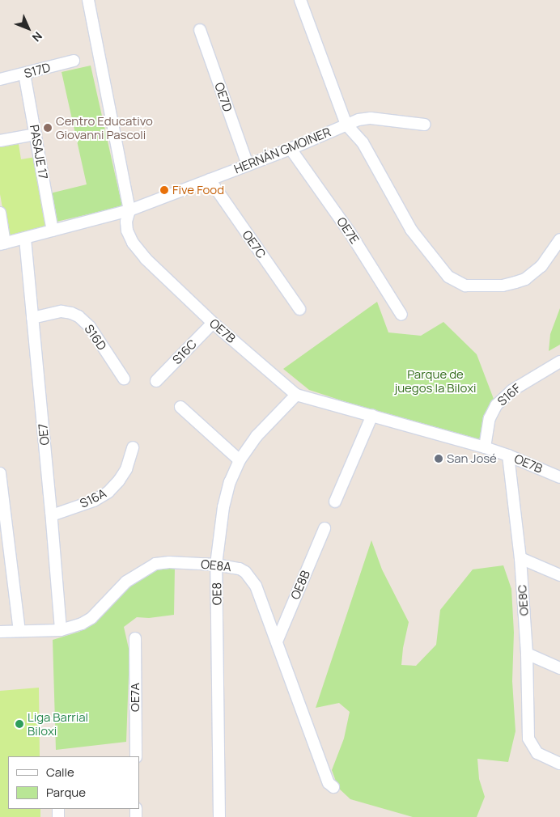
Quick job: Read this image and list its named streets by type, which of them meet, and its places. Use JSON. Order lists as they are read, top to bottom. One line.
{"streets":{"street":["S17D","OE7D","HERNÁN GMOINER","PASAJE 17","OE7E","OE7C","OE7B","S16D","S16C","S16F","OE7","S16A","OE8A","OE8B","OE8","OE8C","OE7A"]},"crossings":[["S17D","PASAJE 17"],["OE7D","HERNÁN GMOINER"],["HERNÁN GMOINER","PASAJE 17"],["HERNÁN GMOINER","OE7E"],["HERNÁN GMOINER","OE7C"],["HERNÁN GMOINER","OE7B"],["HERNÁN GMOINER","OE7"],["OE7B","S16C"],["OE7B","S16F"],["OE7B","OE8"],["OE7B","OE8C"],["S16D","OE7"],["OE7","S16A"],["OE7","OE8A"],["OE8A","OE8B"],["OE8A","OE8"]],"parks":["Parque de juegos la Biloxi"],"places":["Centro Educativo Giovanni Pascoli","Five Food","San José","Liga Barrial Biloxi"],"legend":["Calle","Parque"],"north":"bottom right"}
